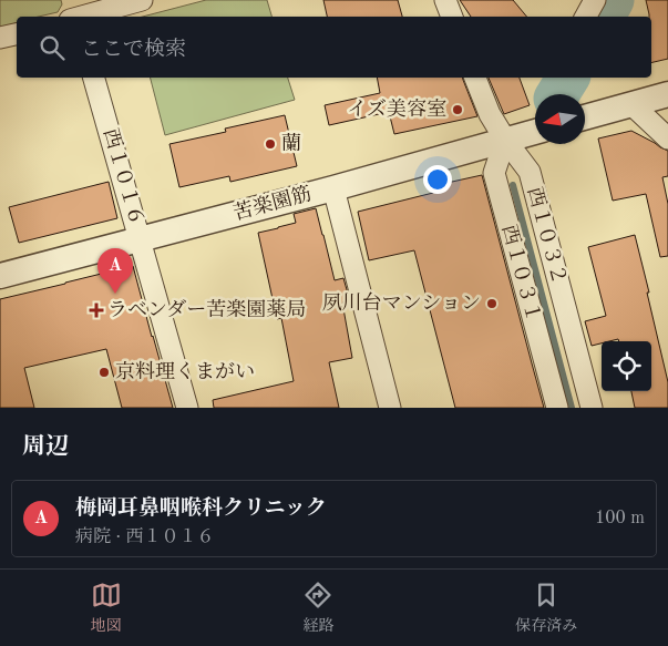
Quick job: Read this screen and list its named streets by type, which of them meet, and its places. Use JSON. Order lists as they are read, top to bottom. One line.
{"streets":{"street":["西１０１６","苦楽園筋","西１０３２","西１０３１"]},"crossings":[["西１０１６","苦楽園筋"],["苦楽園筋","西１０３２"],["苦楽園筋","西１０３１"],["西１０３２","西１０３１"]],"places":{"other":["イズ美容室","蘭","夙川台マンション","京料理くまがい"],"health":["ラベンダー苦楽園薬局"]},"north":"left","page":{"search":"ここで検索","pins":"A","heading":"周辺","list":[{"mark":"A","name":"梅岡耳鼻咽喉科クリニック","note":"病院 · 西１０１６","value":"100 m"}],"nav":["地図","経路","保存済み"]}}
